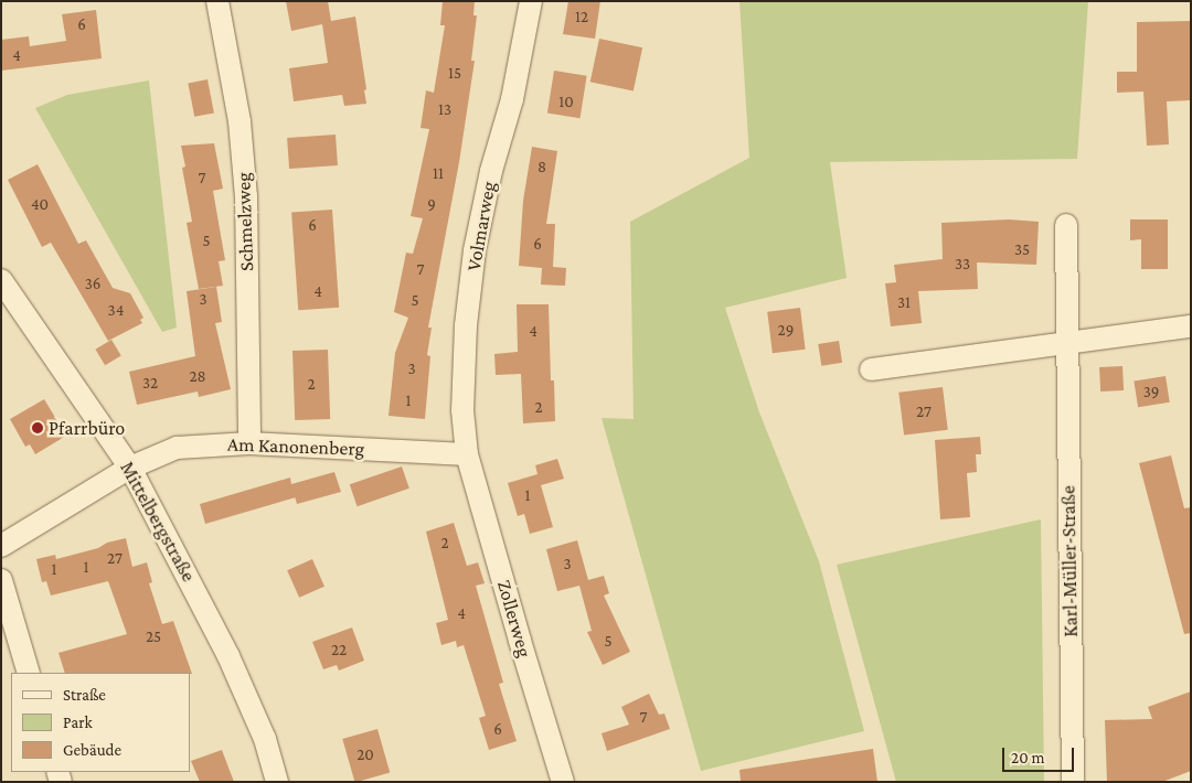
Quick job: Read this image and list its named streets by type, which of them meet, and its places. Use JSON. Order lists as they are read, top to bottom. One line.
{"streets":{"street":["Schmelzweg","Volmarweg","Am Kanonenberg","Mittelbergstraße","Karl-Müller-Straße","Zollerweg"]},"crossings":[["Schmelzweg","Am Kanonenberg"],["Volmarweg","Am Kanonenberg"],["Volmarweg","Zollerweg"],["Am Kanonenberg","Mittelbergstraße"],["Am Kanonenberg","Zollerweg"]],"places":["Pfarrbüro"],"house_numbers":["12","6","4","15","10","13","8","11","7","40","9","6","5","6","35","33","7","36","4","3","5","31","34","29","4","3","28","32","2","39","1","2","27","1","2","27","3","1","1","4","25","5","22","7","6","20"],"legend":["Straße","Park","Gebäude"],"scale_bar":"20 m"}
